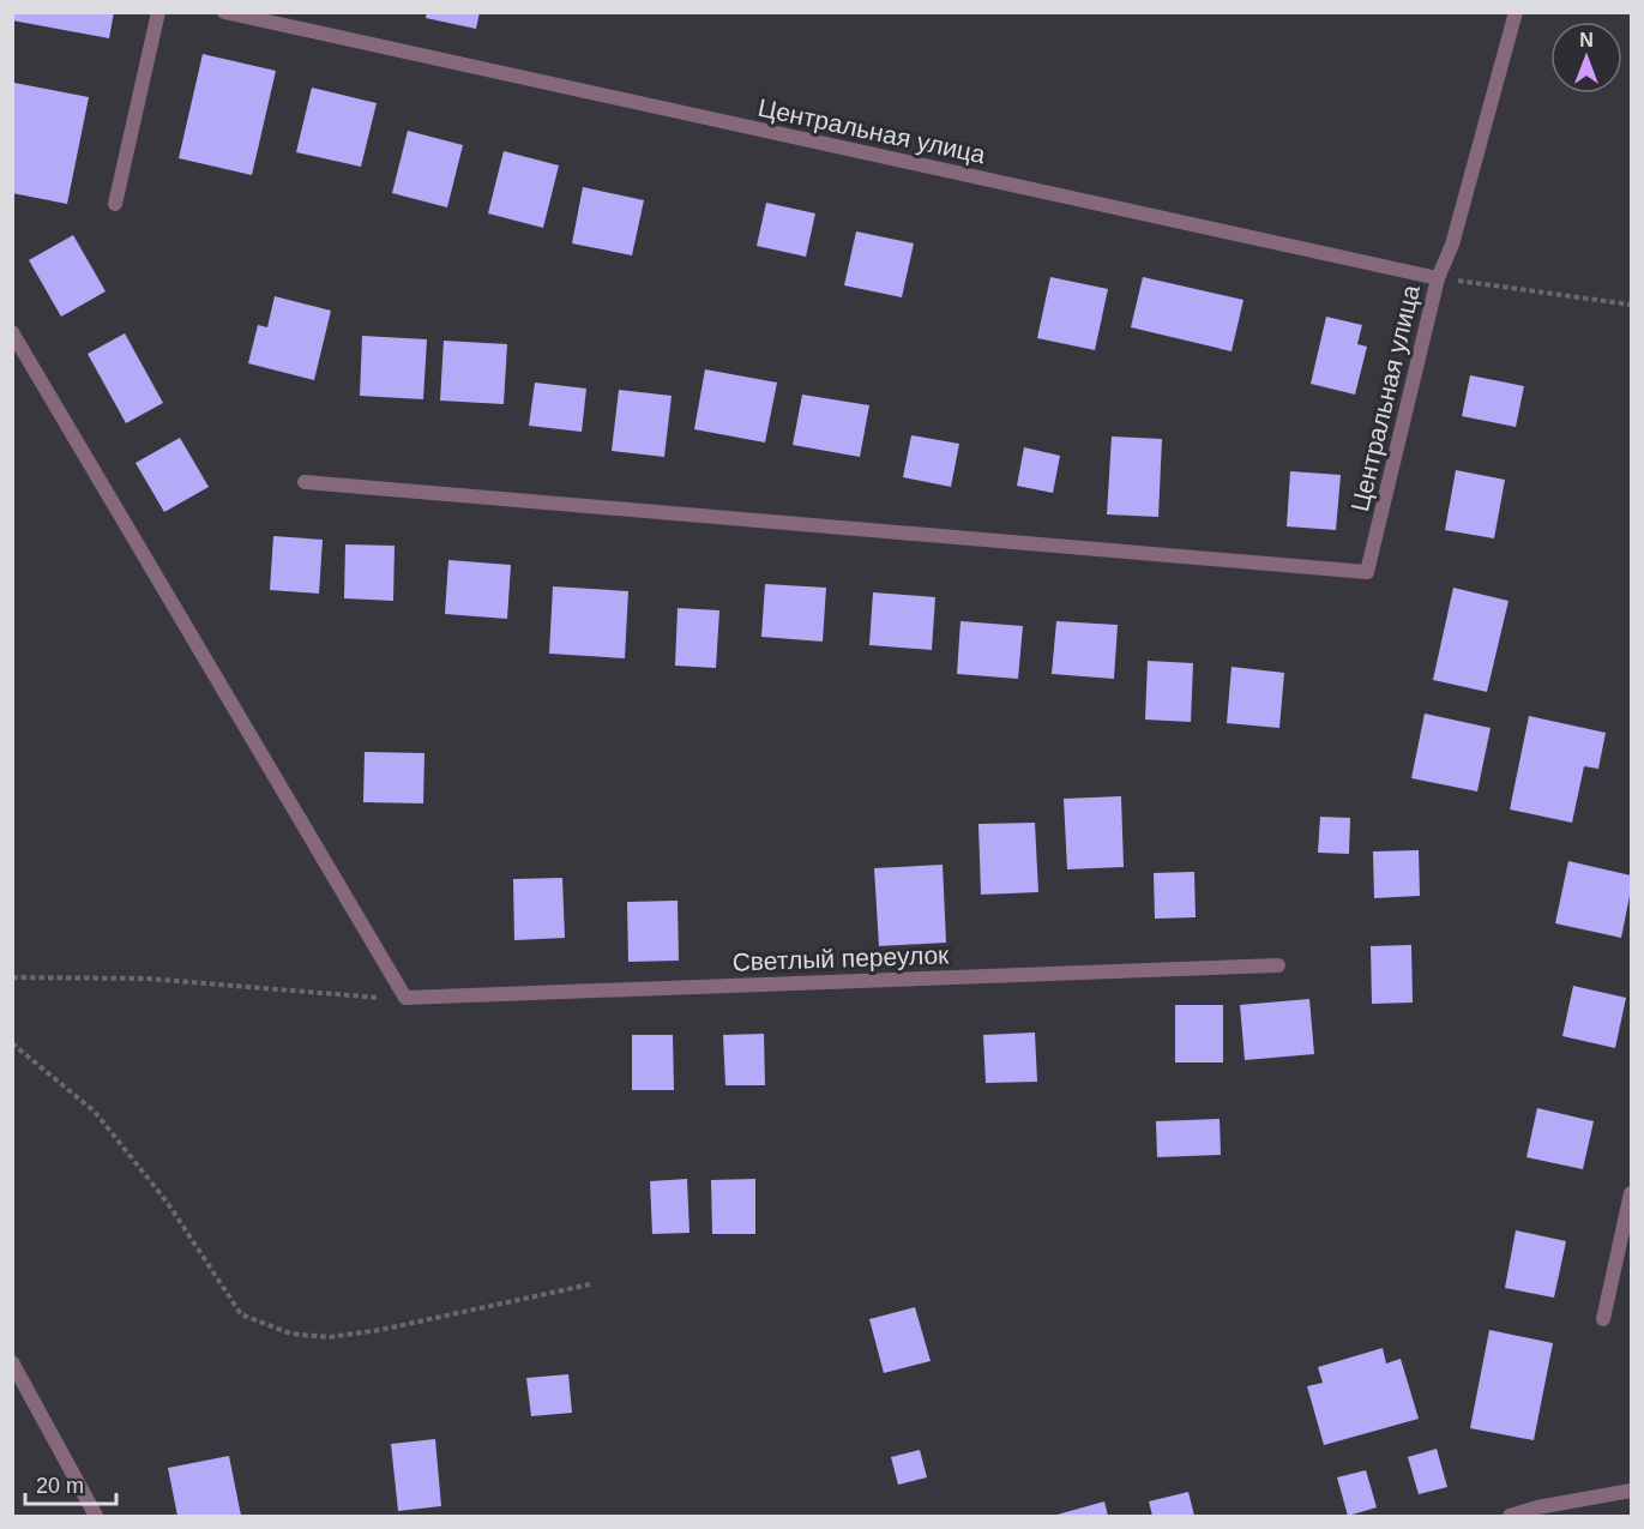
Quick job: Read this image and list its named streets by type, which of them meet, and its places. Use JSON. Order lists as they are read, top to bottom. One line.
{"streets":{"street":["Центральная улица","Светлый переулок"]},"scale_bar":"20 m","north":"top"}
